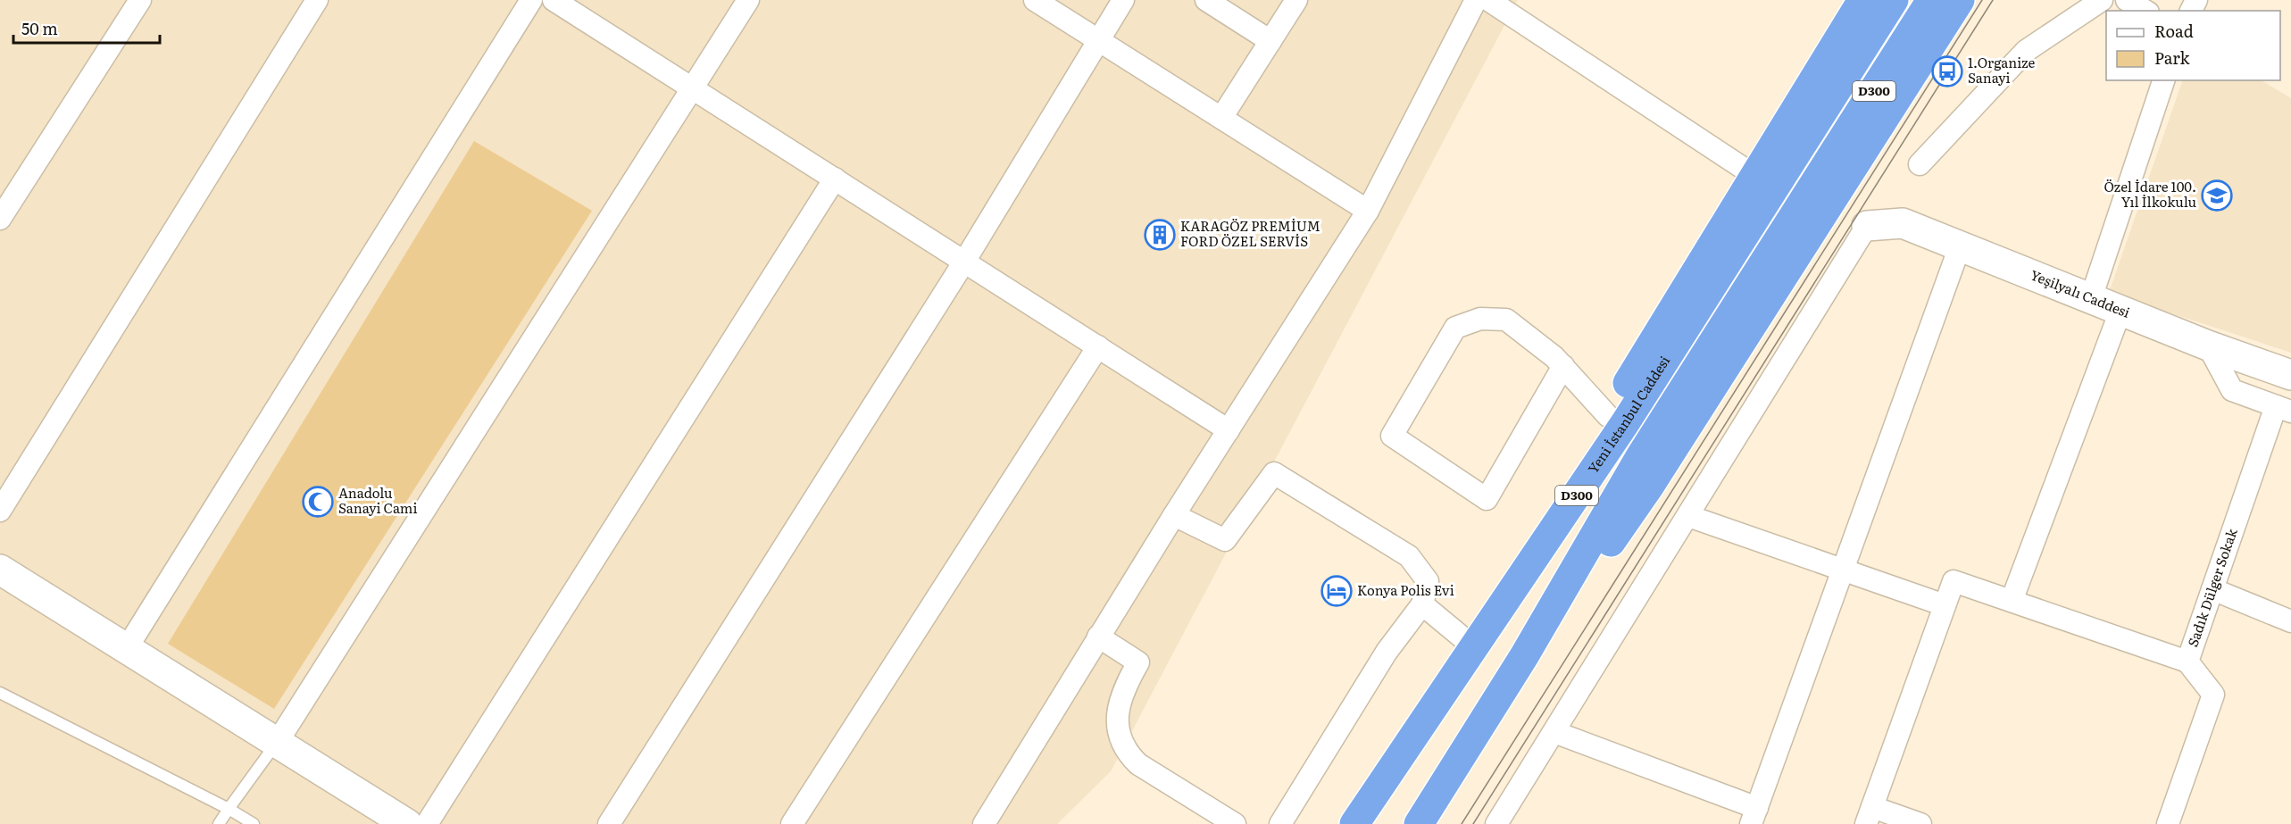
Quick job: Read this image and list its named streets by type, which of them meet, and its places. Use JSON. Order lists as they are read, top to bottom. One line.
{"streets":{"highway":["D300","Yeni İstanbul Caddesi"],"street":["Yeşilyalı Caddesi","Sadık Dülger Sokak"]},"places":{"bus stop":["1.Organize Sanayi"],"school or university":["Özel İdare 100. Yıl İlkokulu"],"building":["KARAGÖZ PREMİUM FORD ÖZEL SERVİS"],"mosque":["Anadolu Sanayi Cami"],"hotel":["Konya Polis Evi"]},"legend":["Road","Park"],"scale_bar":"50 m"}
